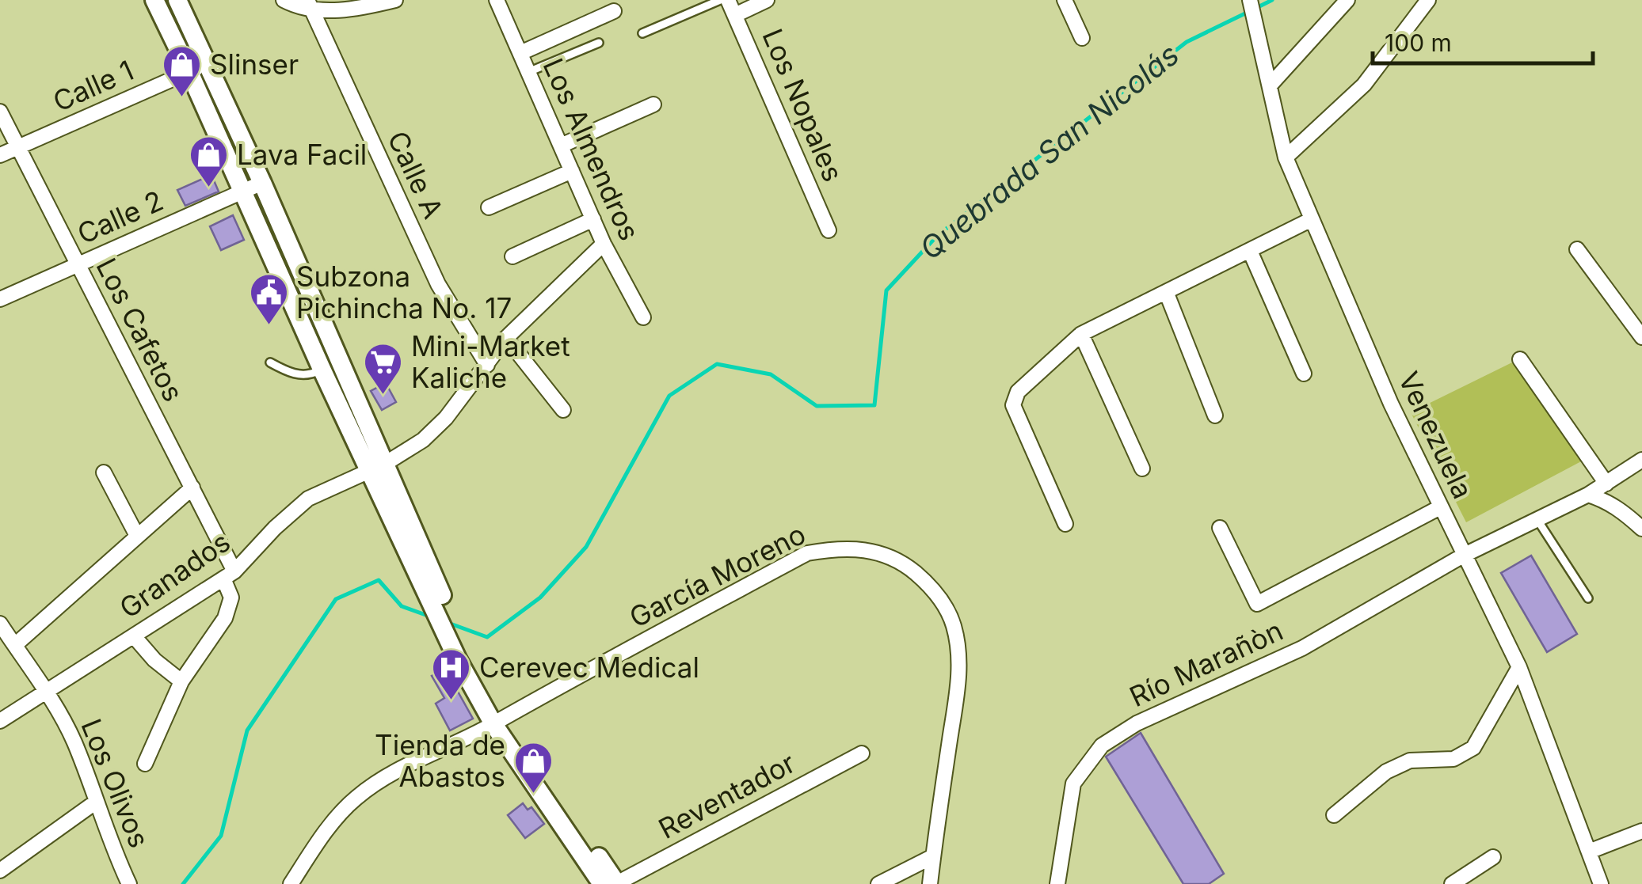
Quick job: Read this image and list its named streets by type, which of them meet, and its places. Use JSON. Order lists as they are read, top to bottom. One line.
{"streets":{"street":["Calle 1","Los Nopales","Los Almendros","Calle A","Calle 2","Los Cafetos","Venezuela","Granados","García Moreno","Río Marañòn","Los Olivos","Reventador"]},"crossings":[["Calle 1","Los Cafetos"],["Los Almendros","Granados"],["Calle A","Granados"],["Calle 2","Los Cafetos"],["Los Cafetos","Granados"],["Venezuela","Río Marañòn"],["Granados","Los Olivos"]],"water":["Quebrada San Nicolás"],"places":{"shop":["Slinser","Lava Facil","Tienda de Abastos"],"public building":["Subzona Pichincha No. 17"],"supermarket":["Mini-Market Kaliche"],"hospital":["Cerevec Medical"]},"scale_bar":"100 m"}
